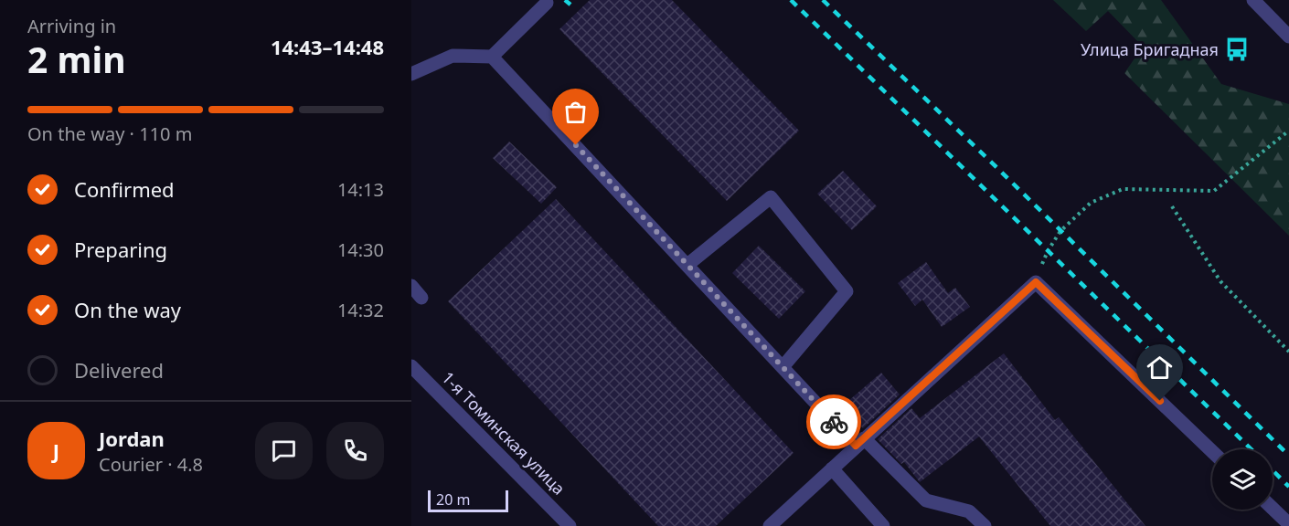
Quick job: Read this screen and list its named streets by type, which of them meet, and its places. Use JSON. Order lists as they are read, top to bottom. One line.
{"streets":{"street":["1-я Томинская улица"]},"places":{"bus stop":["Улица Бригадная"]},"scale_bar":"20 m","page":{"heading":["2 min","Arriving in","14:43–14:48"],"panel":["Jordan","Courier · 4.8"],"bar":"On the way · 110 m","list":[["Confirmed","14:13"],["Preparing","14:30"],["On the way","14:32"],"Delivered"],"round":"J","scale":"20 m"}}
